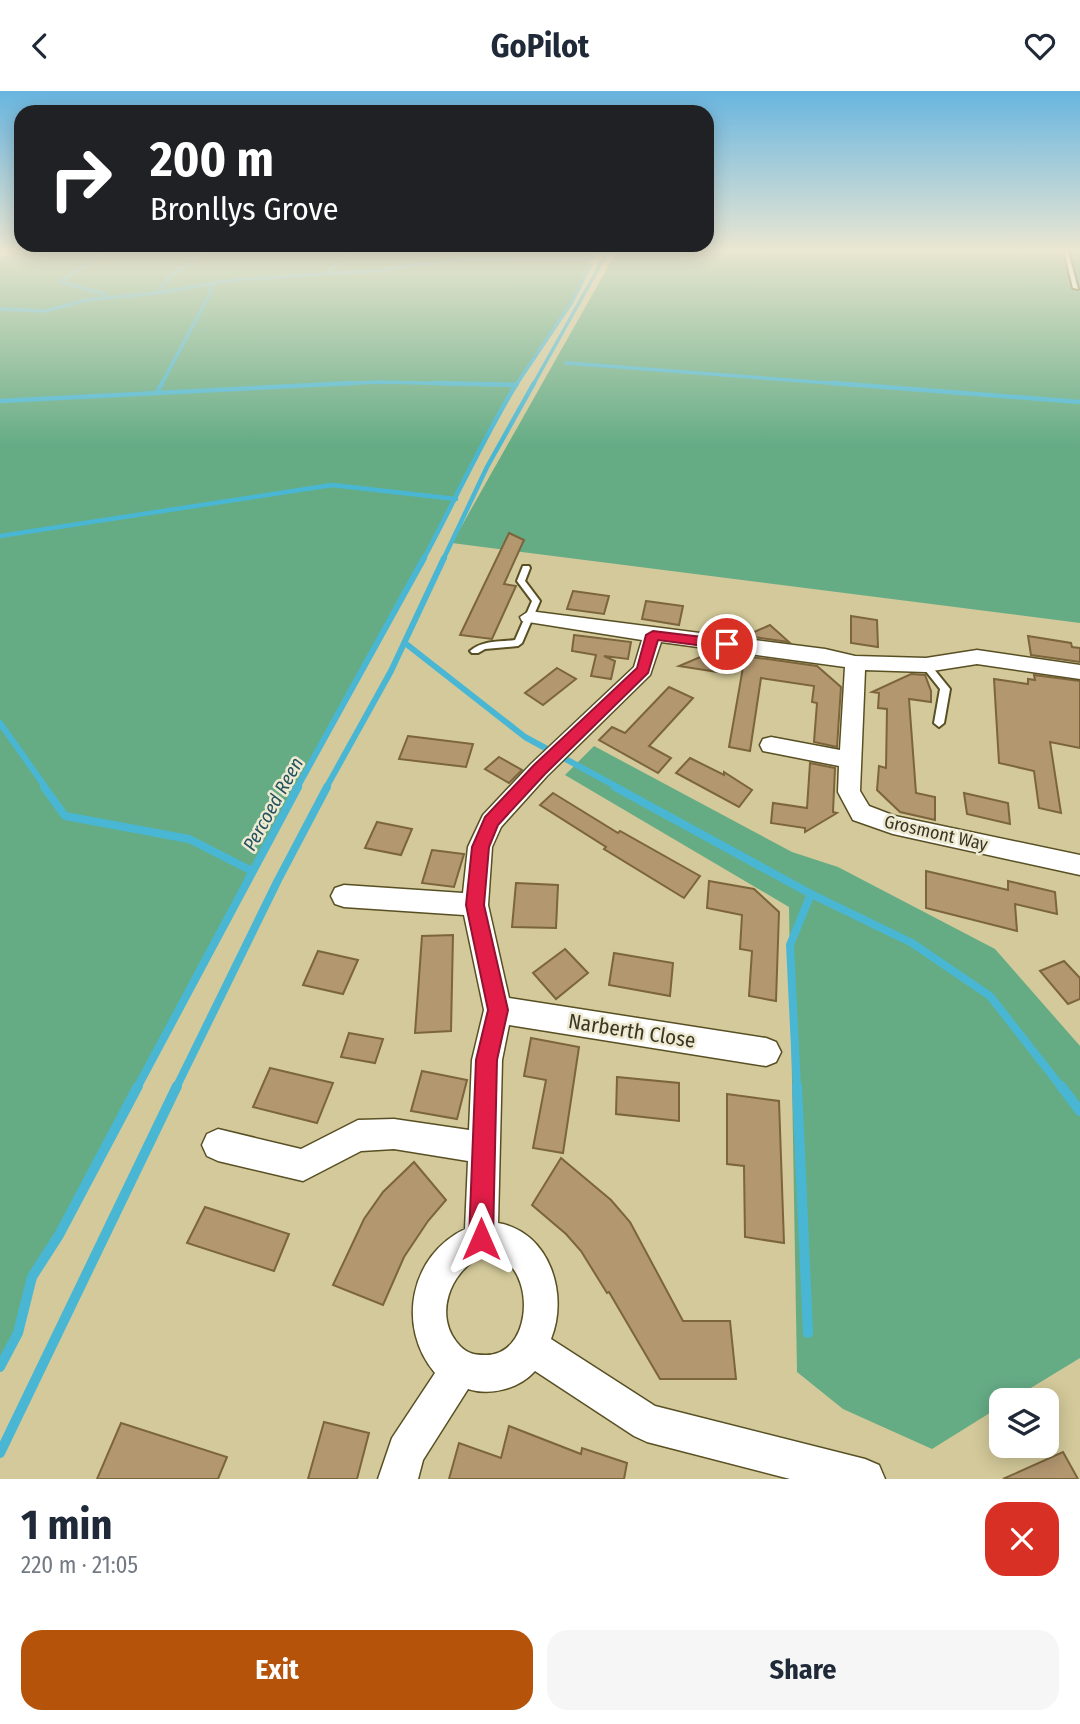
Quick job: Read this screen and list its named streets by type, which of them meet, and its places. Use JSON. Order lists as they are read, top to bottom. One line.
{"streets":{"street":["Grosmont Way","Narberth Close"]},"water":["Percoed Reen"],"page":{"header":"GoPilot","turn":["200 m","Bronllys Grove"],"heading":["1 min","220 m · 21:05"],"buttons":["Exit","Share"]}}
